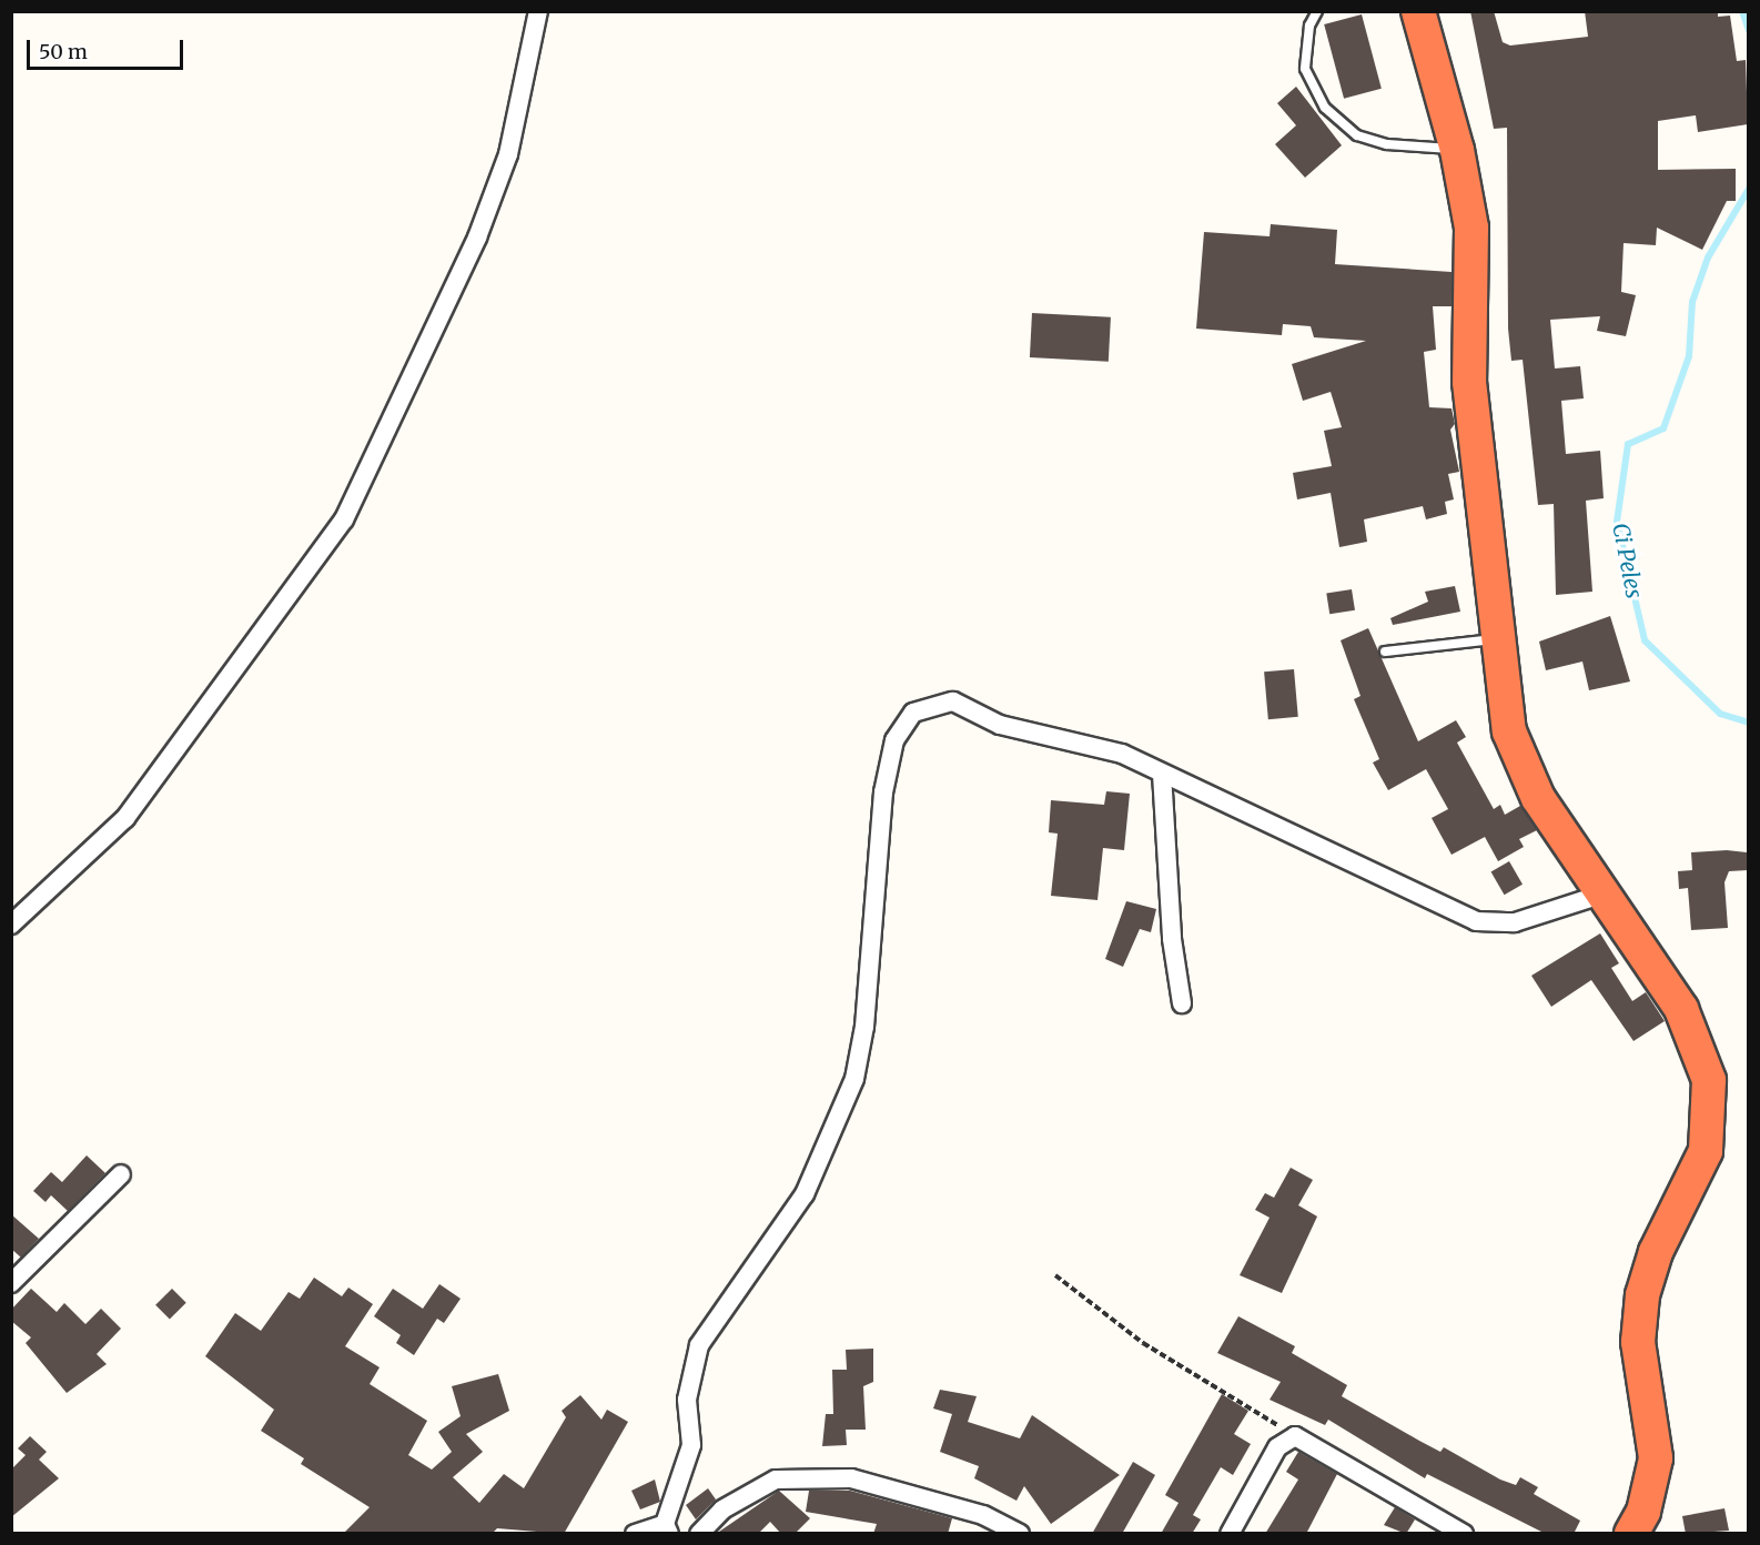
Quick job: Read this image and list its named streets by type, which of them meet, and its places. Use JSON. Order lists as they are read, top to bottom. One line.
{"water":["Ci Peles"],"scale_bar":"50 m"}
